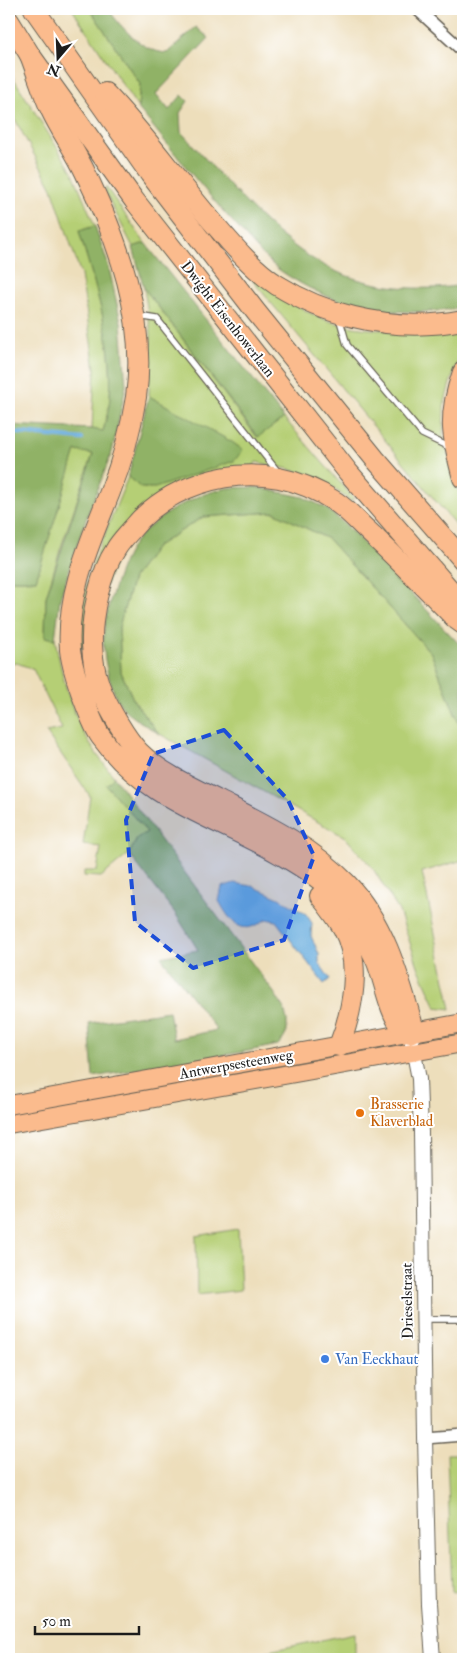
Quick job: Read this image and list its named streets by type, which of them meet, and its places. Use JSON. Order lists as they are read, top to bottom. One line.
{"streets":{"highway":["Dwight Eisenhowerlaan"],"main road":["Antwerpsesteenweg"],"street":["Drieselstraat"]},"crossings":[["Antwerpsesteenweg","Drieselstraat"]],"places":["Brasserie Klaverblad","Van Eeckhaut"],"scale_bar":"50 m","north":"bottom"}
